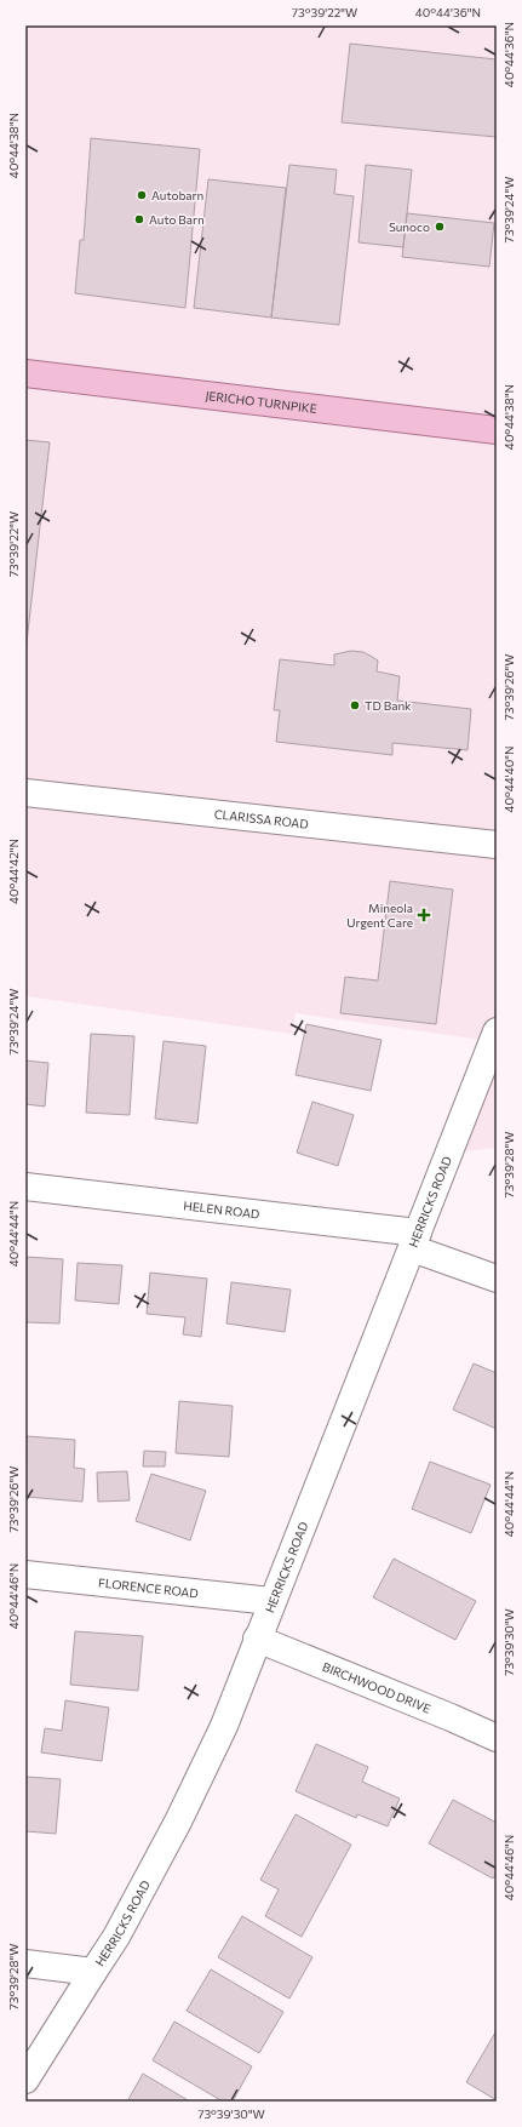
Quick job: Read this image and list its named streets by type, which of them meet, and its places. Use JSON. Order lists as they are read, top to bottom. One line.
{"streets":{"main road":["JERICHO TURNPIKE"],"street":["CLARISSA ROAD","HERRICKS ROAD","HELEN ROAD","FLORENCE ROAD","BIRCHWOOD DRIVE"]},"crossings":[["HERRICKS ROAD","HELEN ROAD"],["HERRICKS ROAD","FLORENCE ROAD"],["HERRICKS ROAD","BIRCHWOOD DRIVE"]],"places":{"other":["Autobarn","Auto Barn","Sunoco","TD Bank"],"health":["Mineola Urgent Care"]},"coordinates":["73°39'22\"W","40°44'36\"N","40°44'38\"N","73°39'24\"W","73°39'26\"W","40°44'40\"N","40°44'42\"N","73°39'28\"W","40°44'44\"N","40°44'46\"N","73°39'30\"W"]}
